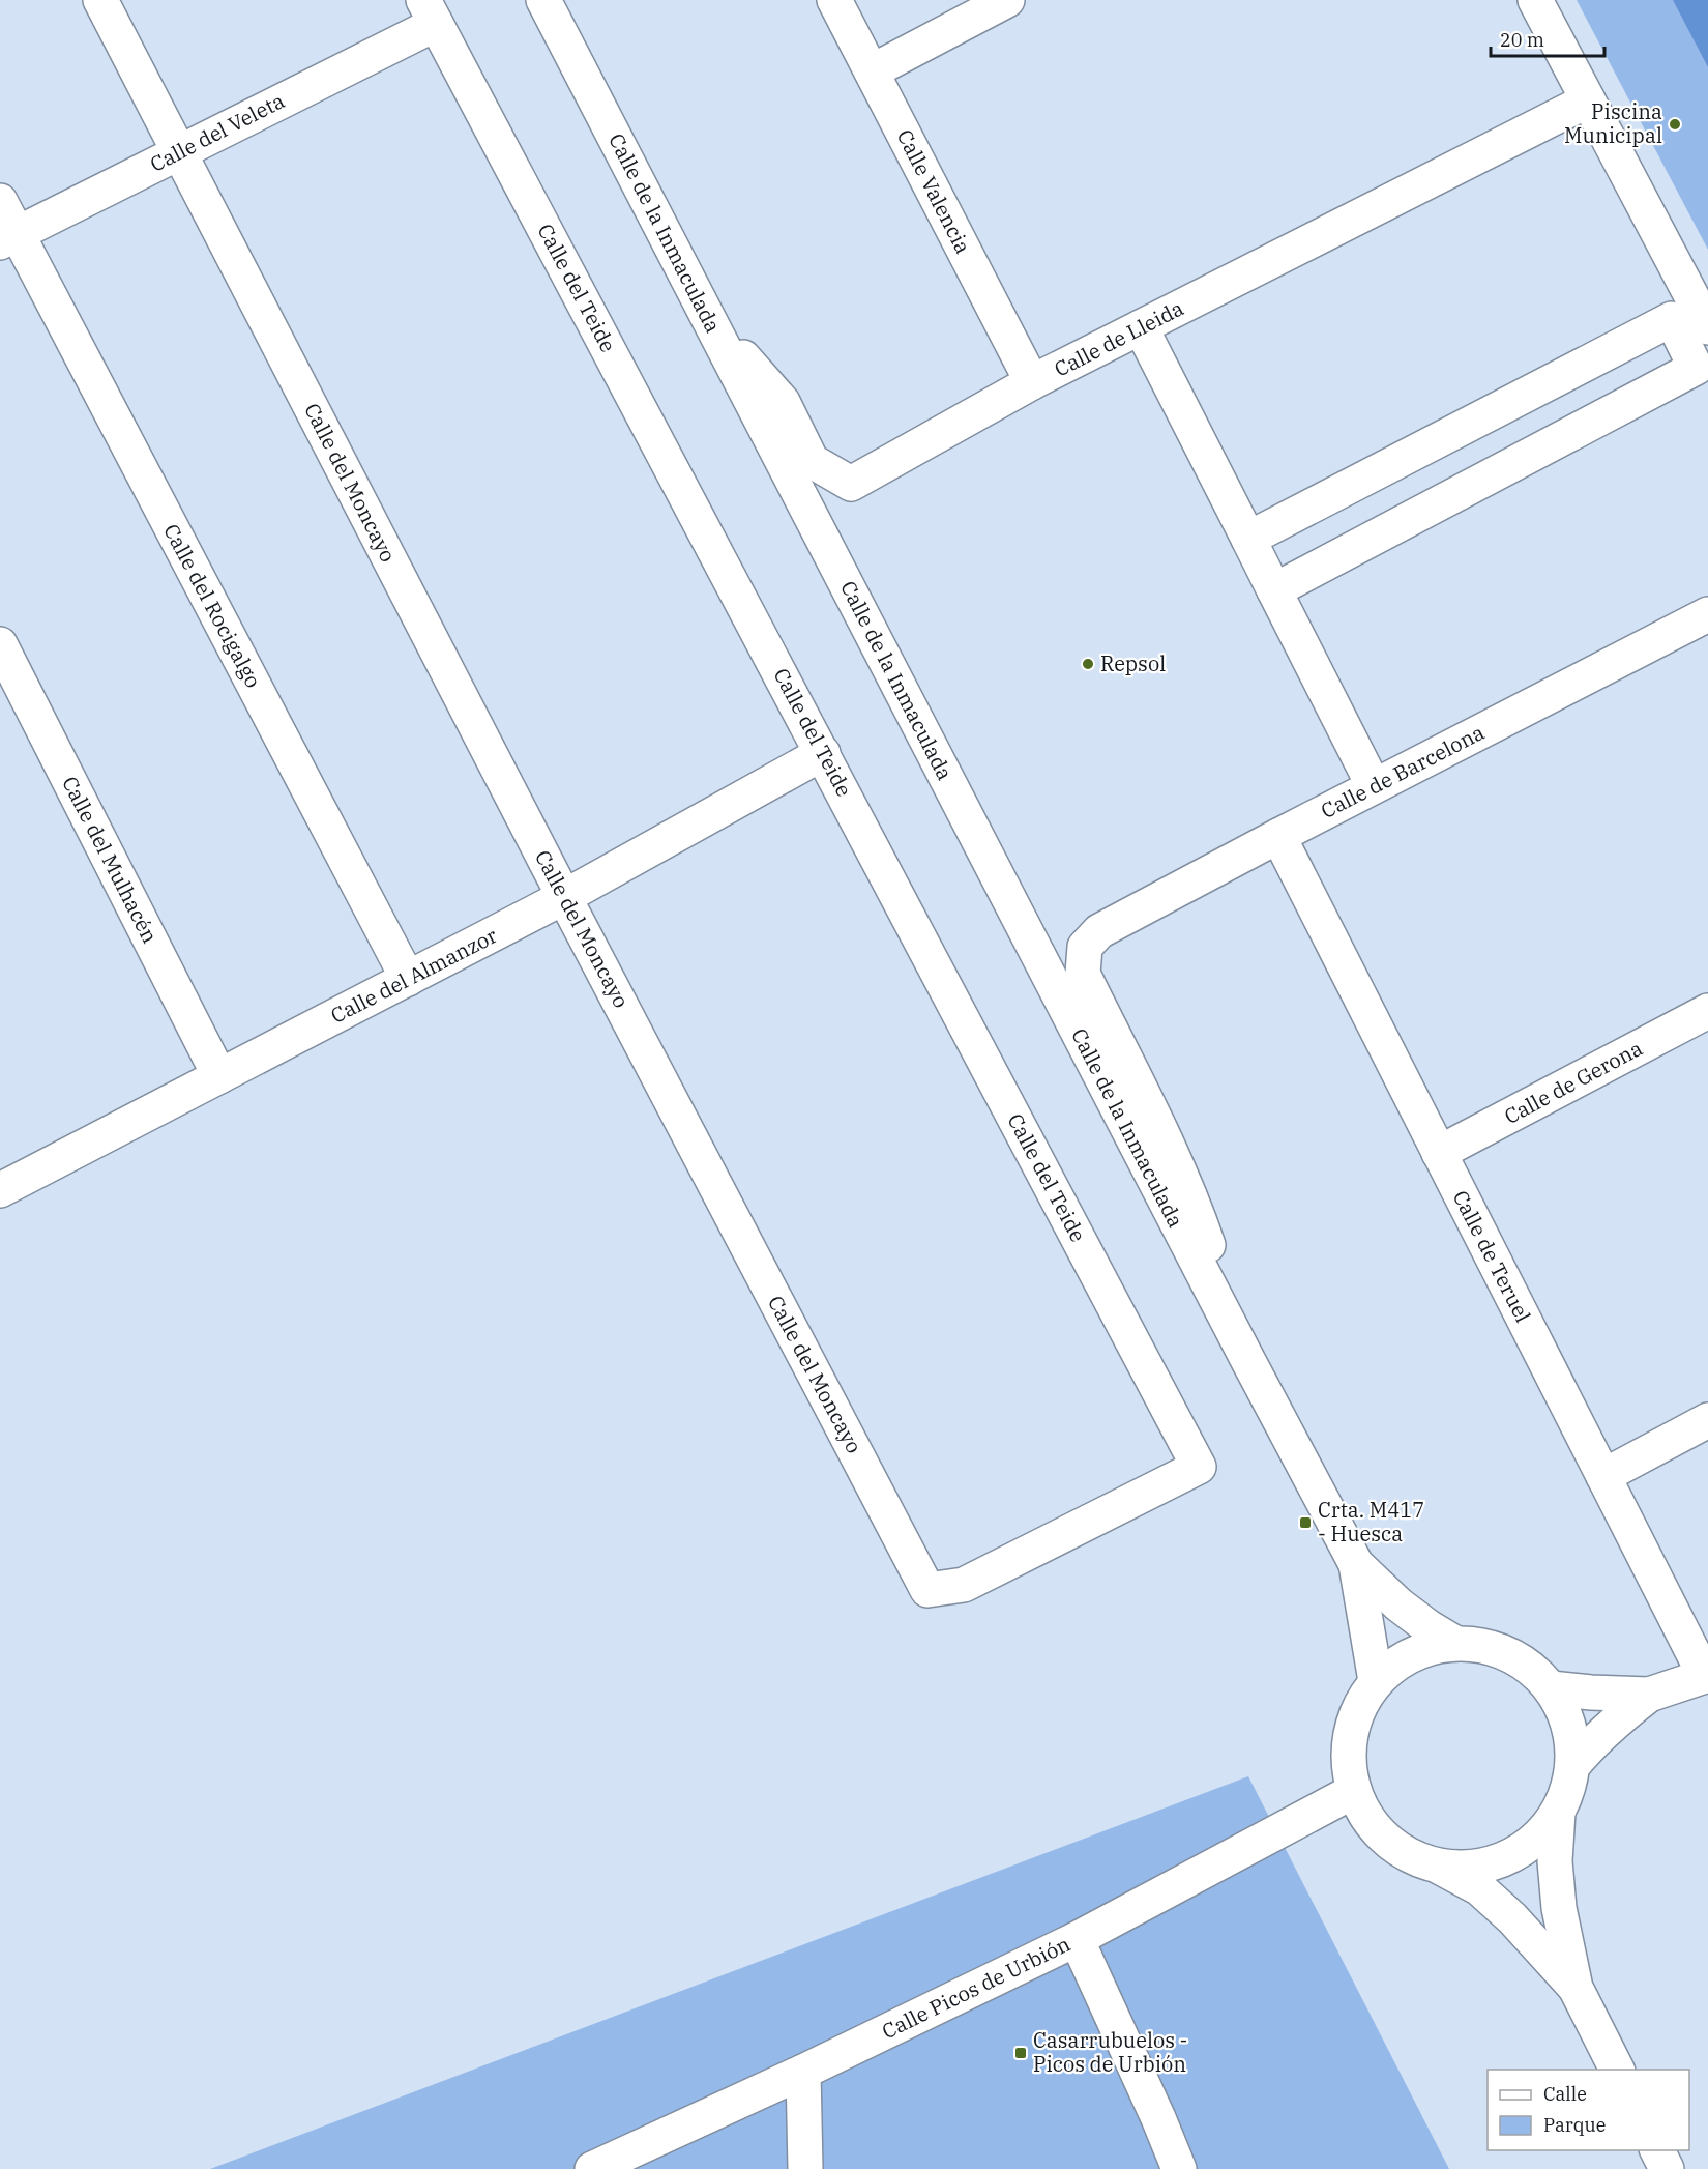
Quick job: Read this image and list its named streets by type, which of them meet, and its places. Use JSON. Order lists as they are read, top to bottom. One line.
{"streets":{"street":["Calle del Veleta","Calle Valencia","Calle de la Inmaculada","Calle del Teide","Calle de Lleida","Calle del Moncayo","Calle del Rocigalgo","Calle de Barcelona","Calle del Mulhacén","Calle del Almanzor","Calle de Gerona","Calle de Teruel","Calle Picos de Urbión"]},"crossings":[["Calle del Veleta","Calle del Teide"],["Calle del Veleta","Calle del Moncayo"],["Calle del Veleta","Calle del Rocigalgo"],["Calle Valencia","Calle de Lleida"],["Calle de la Inmaculada","Calle de Lleida"],["Calle de la Inmaculada","Calle de Barcelona"],["Calle del Teide","Calle del Moncayo"],["Calle del Teide","Calle del Almanzor"],["Calle del Moncayo","Calle del Almanzor"],["Calle del Rocigalgo","Calle del Almanzor"],["Calle de Barcelona","Calle de Teruel"],["Calle del Mulhacén","Calle del Almanzor"],["Calle de Gerona","Calle de Teruel"]],"places":{"other":["Piscina Municipal","Repsol"],"transit":["Crta. M417 - Huesca","Casarrubuelos - Picos de Urbión"]},"legend":["Calle","Parque"],"scale_bar":"20 m"}
